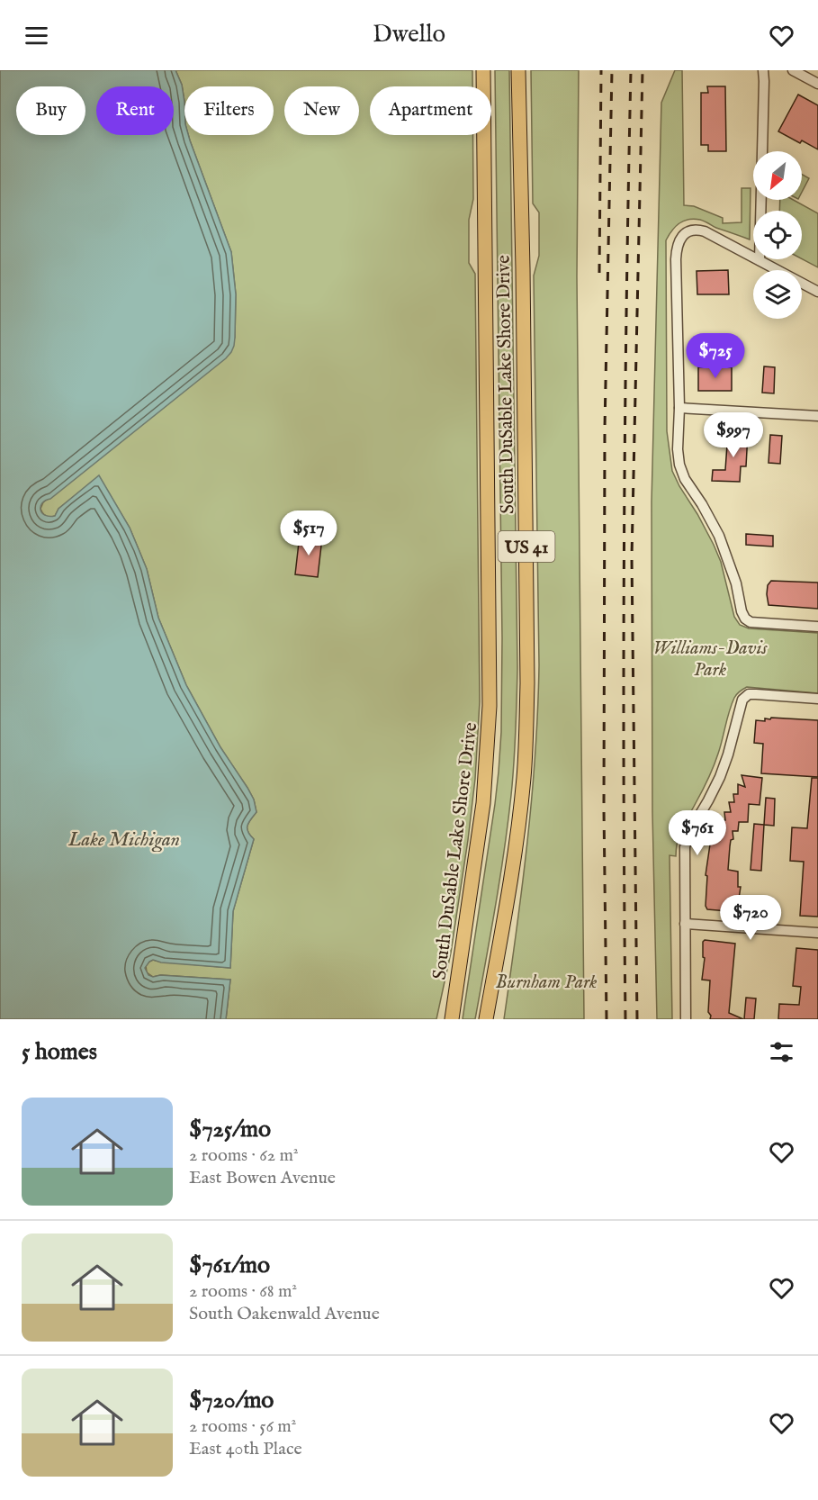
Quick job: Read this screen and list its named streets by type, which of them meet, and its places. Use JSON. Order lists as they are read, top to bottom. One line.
{"streets":{"highway":["South DuSable Lake Shore Drive","US 41"]},"water":["Lake Michigan"],"parks":["Williams-Davis Park","Burnham Park"],"north":"bottom left","page":{"header":"Dwello","chip":["Buy","Rent","Filters","New","Apartment"],"price":["$725","$997","$517","$761","$720"],"heading":"5 homes","list":[{"name":"$725/mo","note":"2 rooms · 62 m² · East Bowen Avenue"},{"name":"$761/mo","note":"2 rooms · 68 m² · South Oakenwald Avenue"},{"name":"$720/mo","note":"2 rooms · 56 m² · East 40th Place"}]}}
